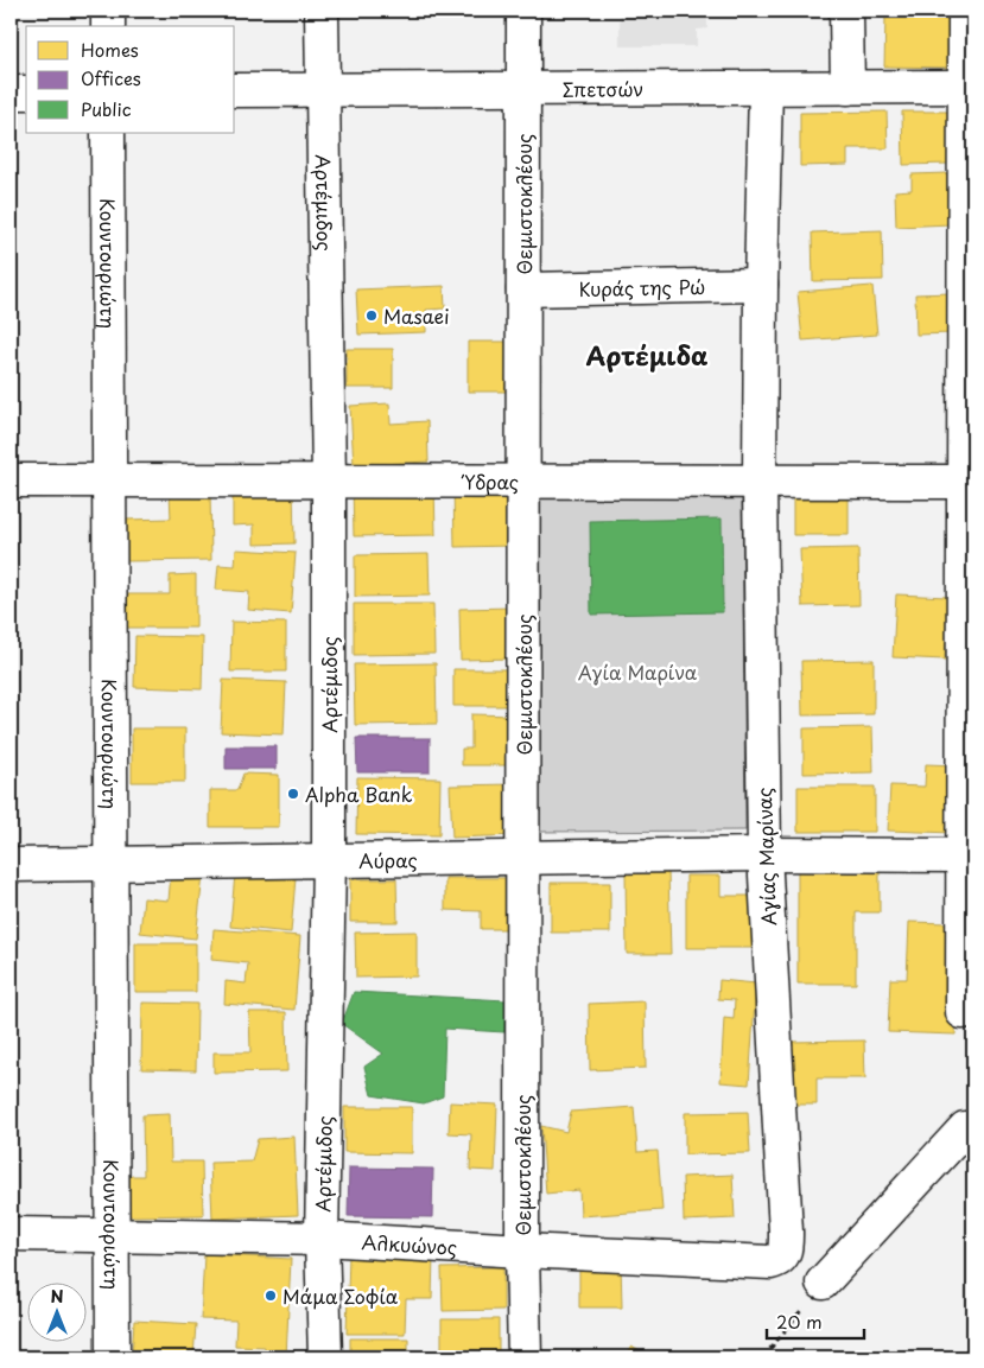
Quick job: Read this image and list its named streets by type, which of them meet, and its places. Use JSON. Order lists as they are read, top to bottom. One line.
{"streets":{"street":["Σπετσών","Αρτέμιδος","Θεμιστοκλέους","Κουντουριώτη","Κυράς της Ρώ","Ύδρας","Αγίας Μαρίνας","Αύρας","Αλκυώνος"]},"crossings":[["Σπετσών","Αρτέμιδος"],["Σπετσών","Θεμιστοκλέους"],["Σπετσών","Αγίας Μαρίνας"],["Αρτέμιδος","Ύδρας"],["Αρτέμιδος","Αύρας"],["Αρτέμιδος","Αλκυώνος"],["Θεμιστοκλέους","Κυράς της Ρώ"],["Θεμιστοκλέους","Ύδρας"],["Θεμιστοκλέους","Αύρας"],["Θεμιστοκλέους","Αλκυώνος"],["Κουντουριώτη","Ύδρας"],["Κουντουριώτη","Αύρας"],["Κουντουριώτη","Αλκυώνος"],["Κυράς της Ρώ","Αγίας Μαρίνας"],["Ύδρας","Αγίας Μαρίνας"],["Αγίας Μαρίνας","Αύρας"],["Αγίας Μαρίνας","Αλκυώνος"]],"districts":["Αρτέμιδα"],"parks":["Αγία Μαρίνα"],"places":["Masaei","Alpha Bank","Μάμα Σοφία"],"legend":["Homes","Offices","Public"],"scale_bar":"20 m","north":"top"}
